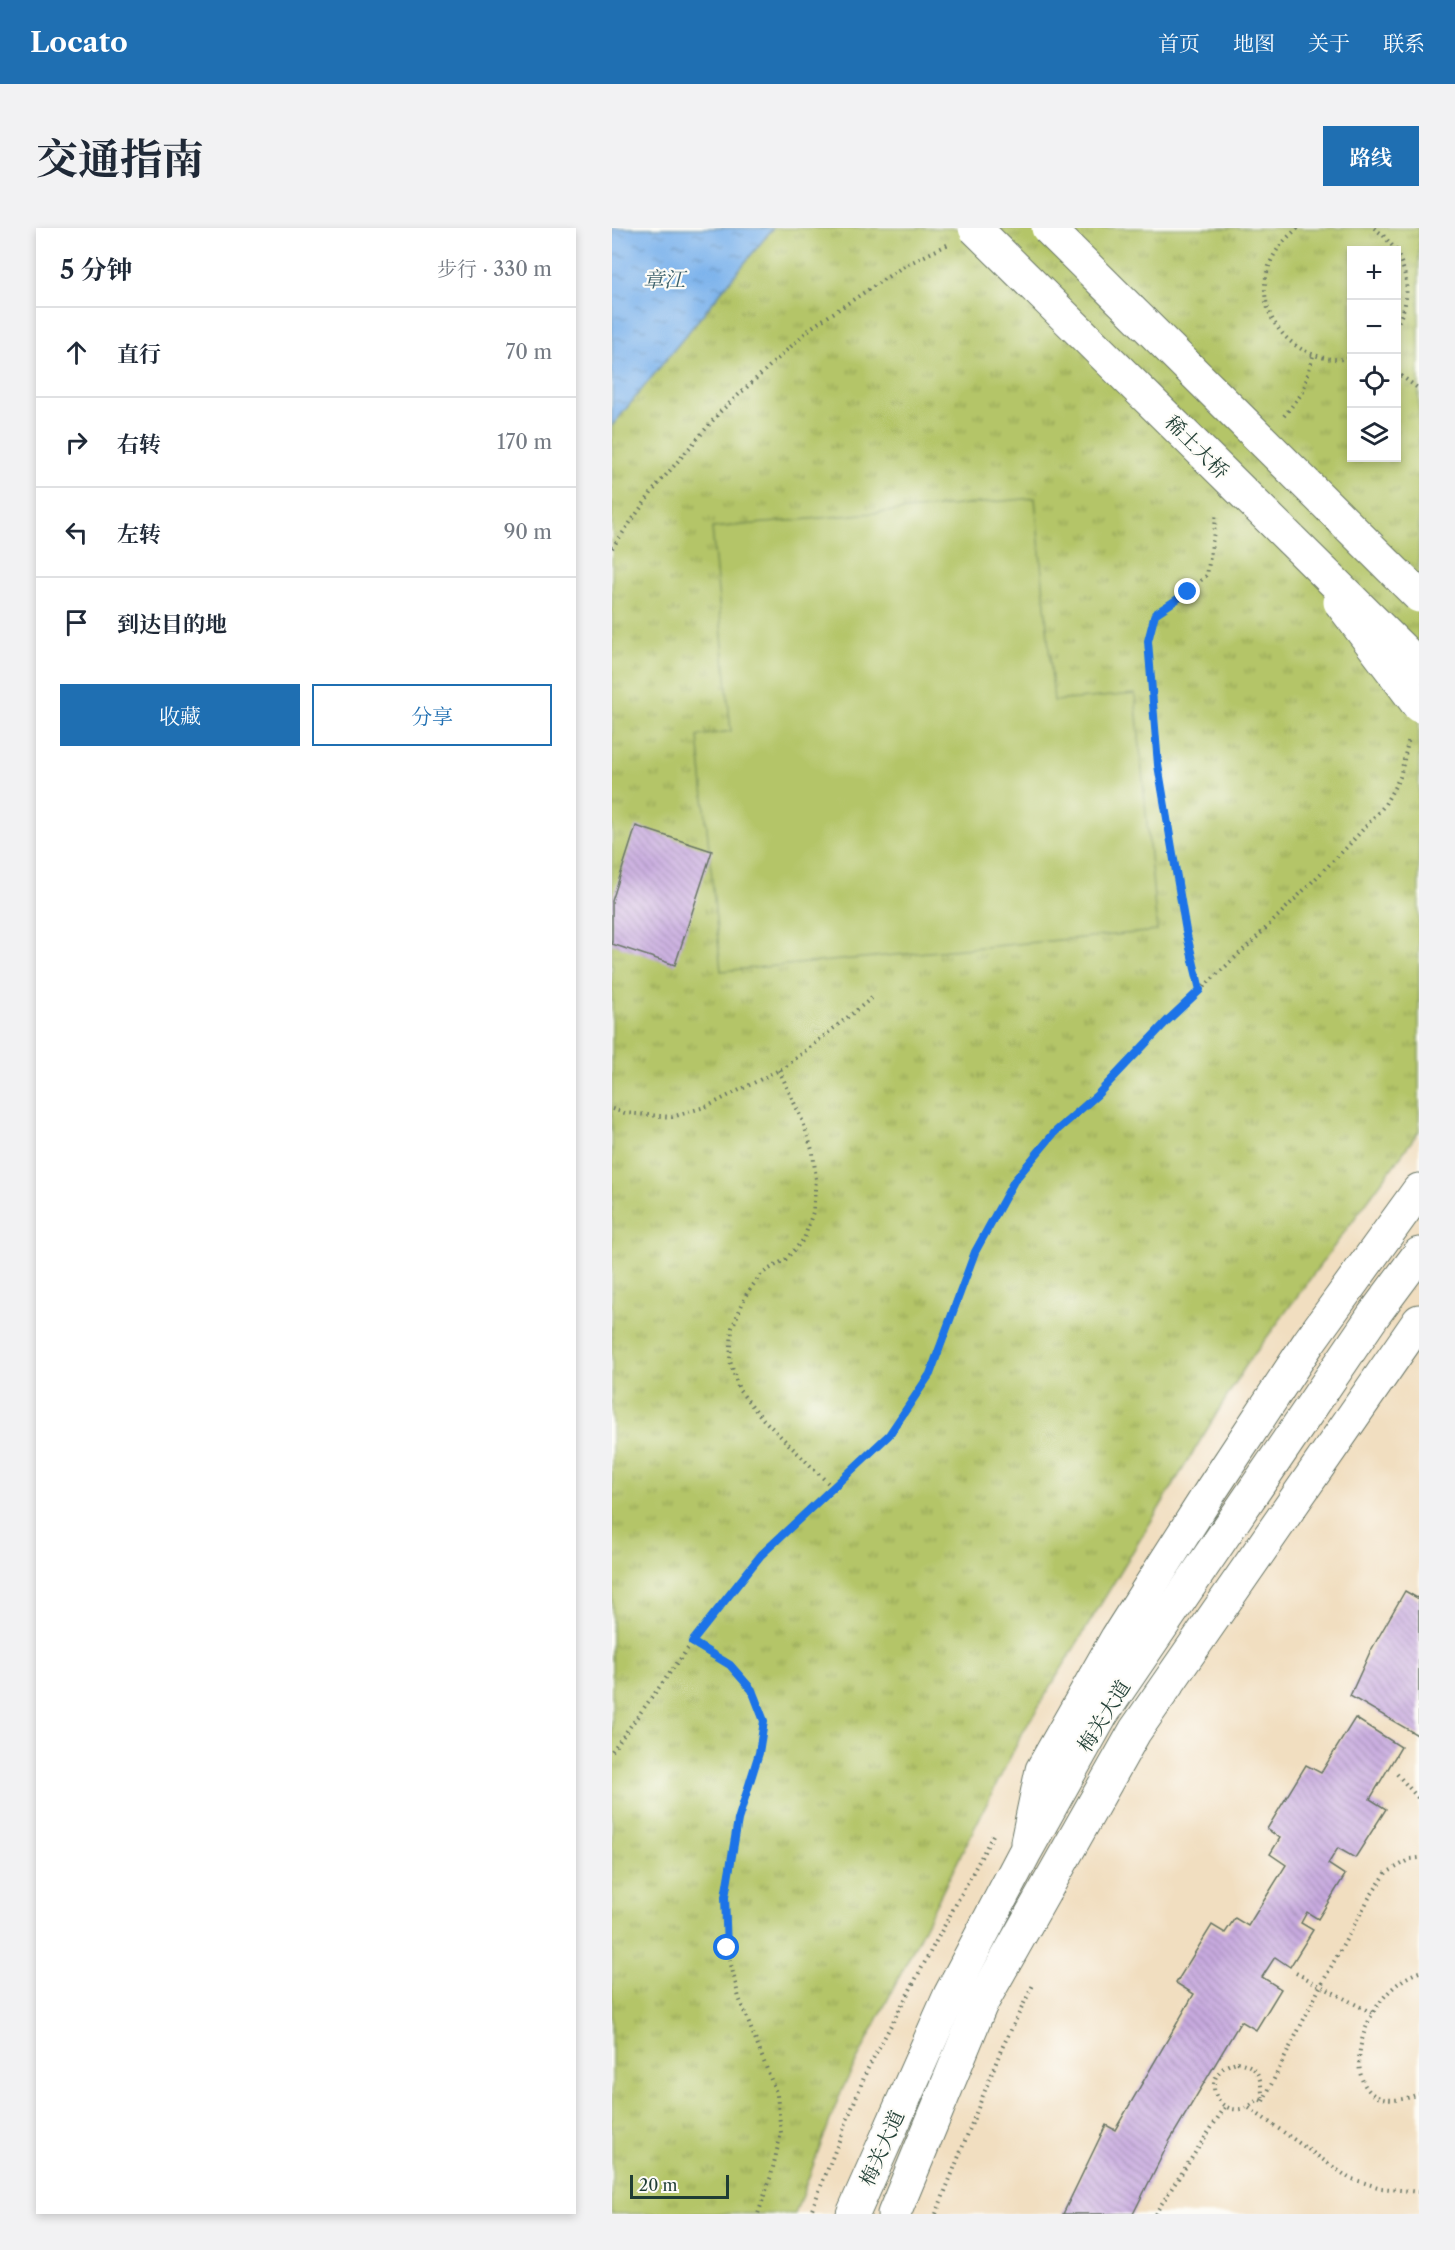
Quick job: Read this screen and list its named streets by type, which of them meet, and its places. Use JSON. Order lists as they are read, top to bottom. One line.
{"streets":{"main road":["稀土大桥","梅关大道"]},"water":["章江"],"scale_bar":"20 m","page":{"header":"Locato","nav":["首页","地图","关于","联系"],"title":"交通指南","buttons":["路线",["收藏","分享"]],"heading":["5 分钟","步行 · 330 m"],"map_buttons":["+","−"],"list":[["直行","70 m"],["右转","170 m"],["左转","90 m"],"到达目的地"],"scale":"20 m"}}
